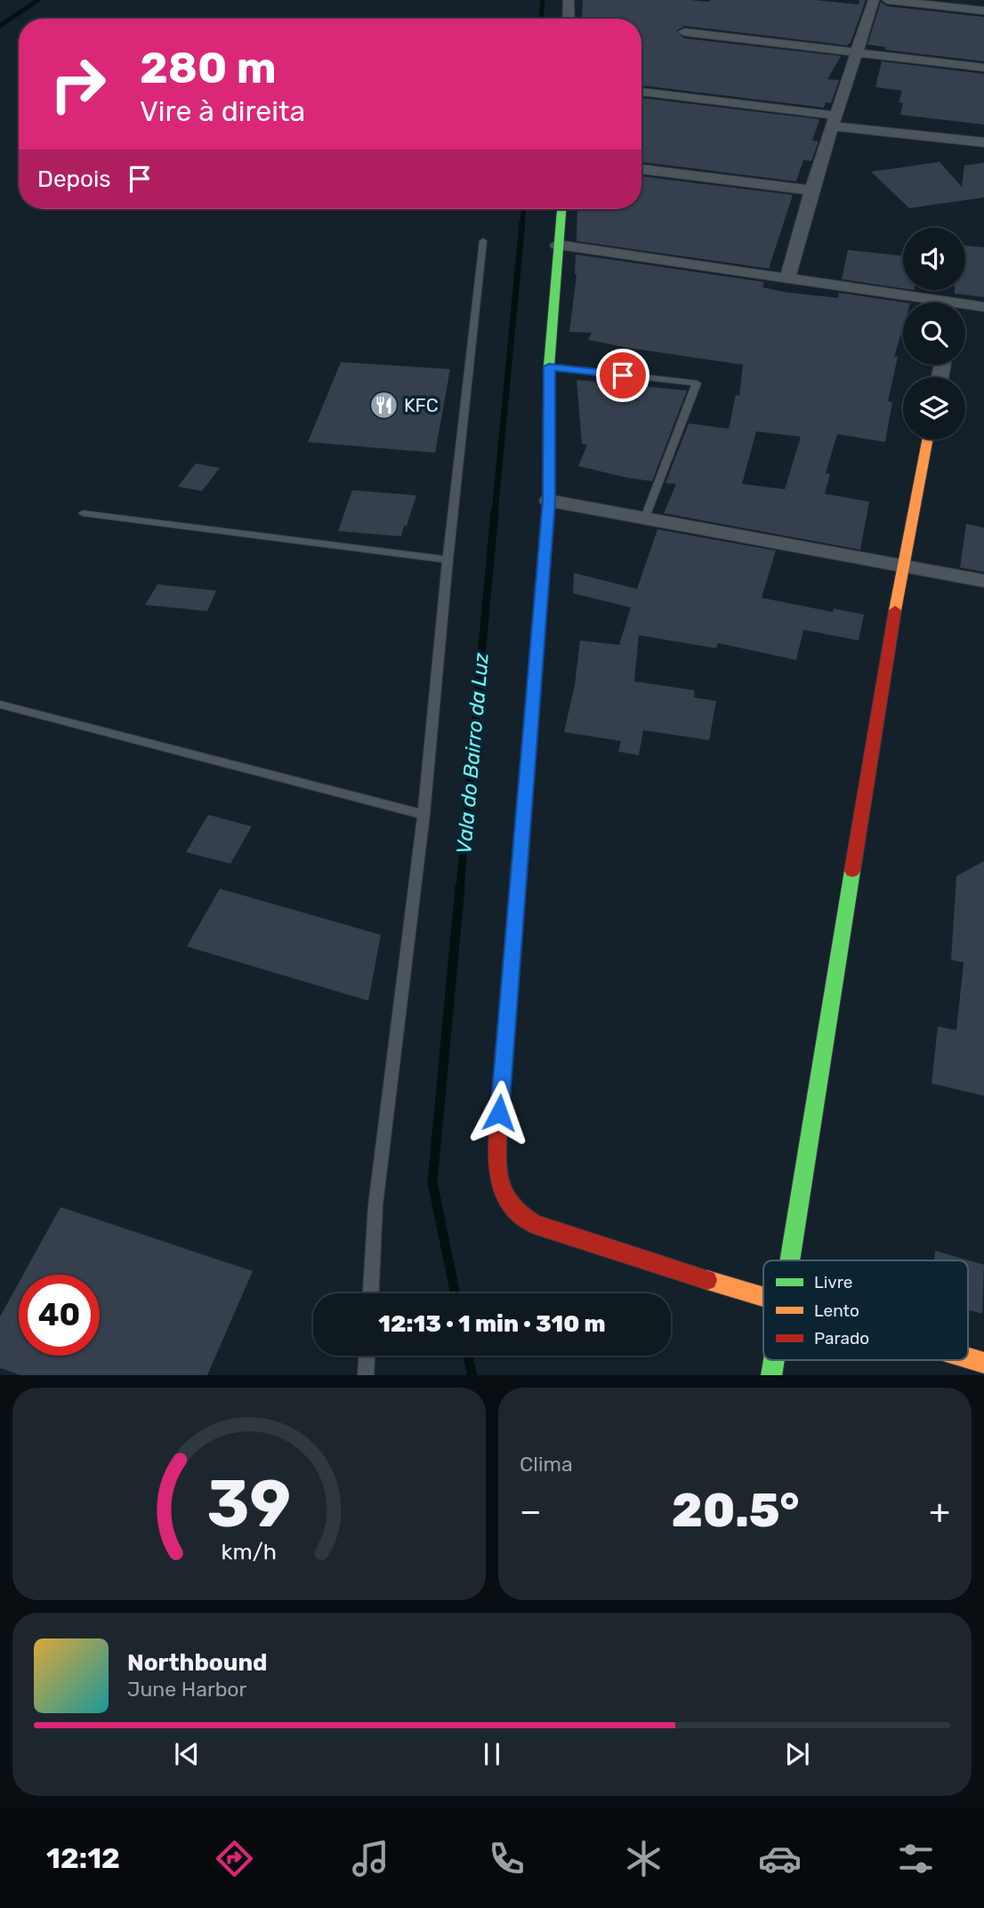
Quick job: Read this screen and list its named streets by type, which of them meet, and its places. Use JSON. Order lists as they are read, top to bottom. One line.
{"water":["Vala do Bairro da Luz"],"places":{"restaurant":["KFC"]},"legend":["Livre","Lento","Parado"],"page":{"turn":["280 m","Vire à direita"],"then":"Depois","limit":"40","trip":"12:13 · 1 min · 310 m","tile":"Clima","heat":["−","20.5°","+"],"song":["Northbound","June Harbor"],"tabs":"12:12","gauge":["39","km/h"]}}
